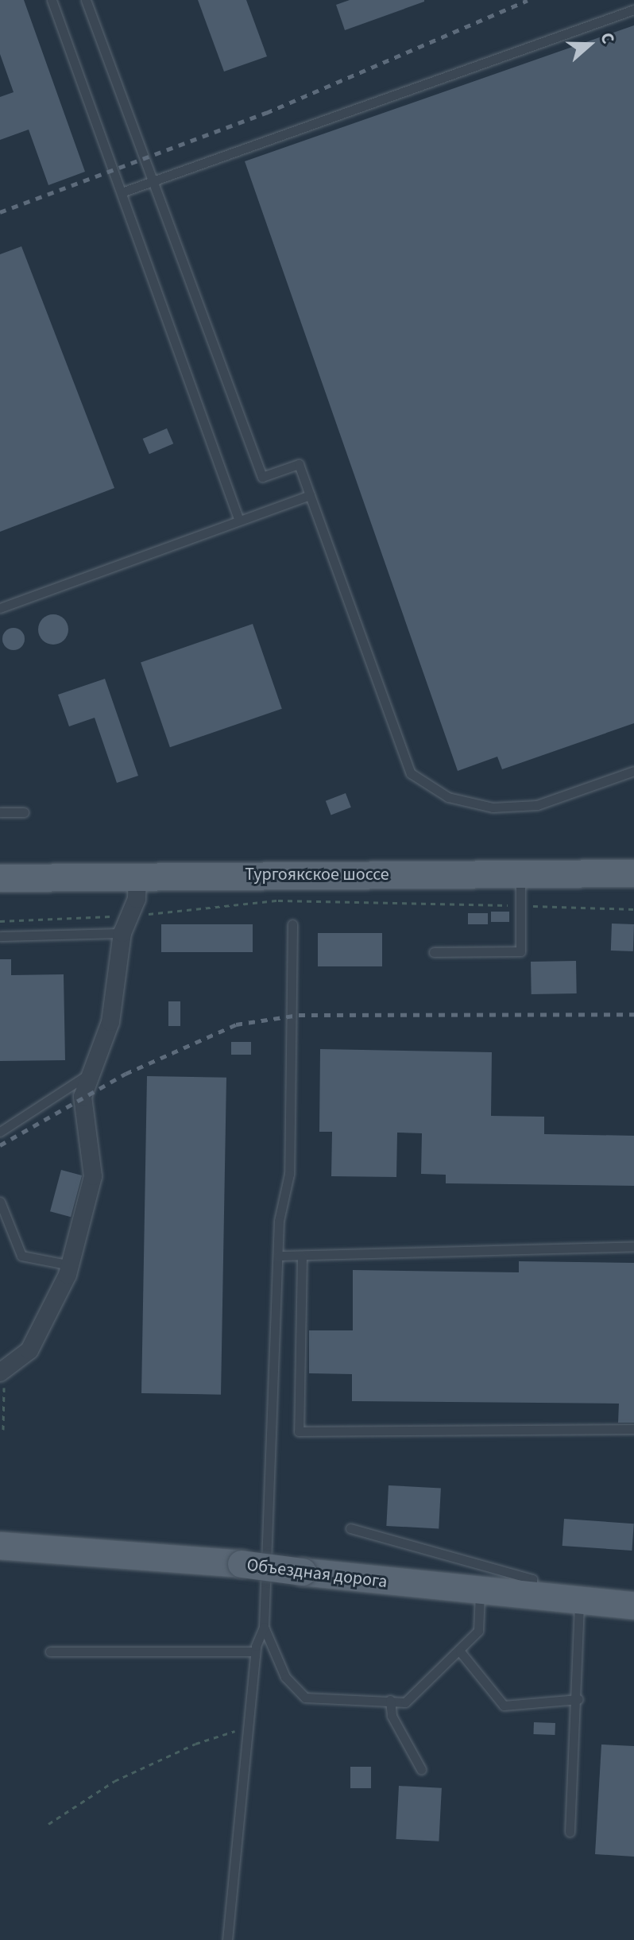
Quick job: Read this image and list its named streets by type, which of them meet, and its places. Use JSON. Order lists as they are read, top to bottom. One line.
{"streets":{"main road":["Тургоякское шоссе","Объездная дорога"]},"north":"right"}
